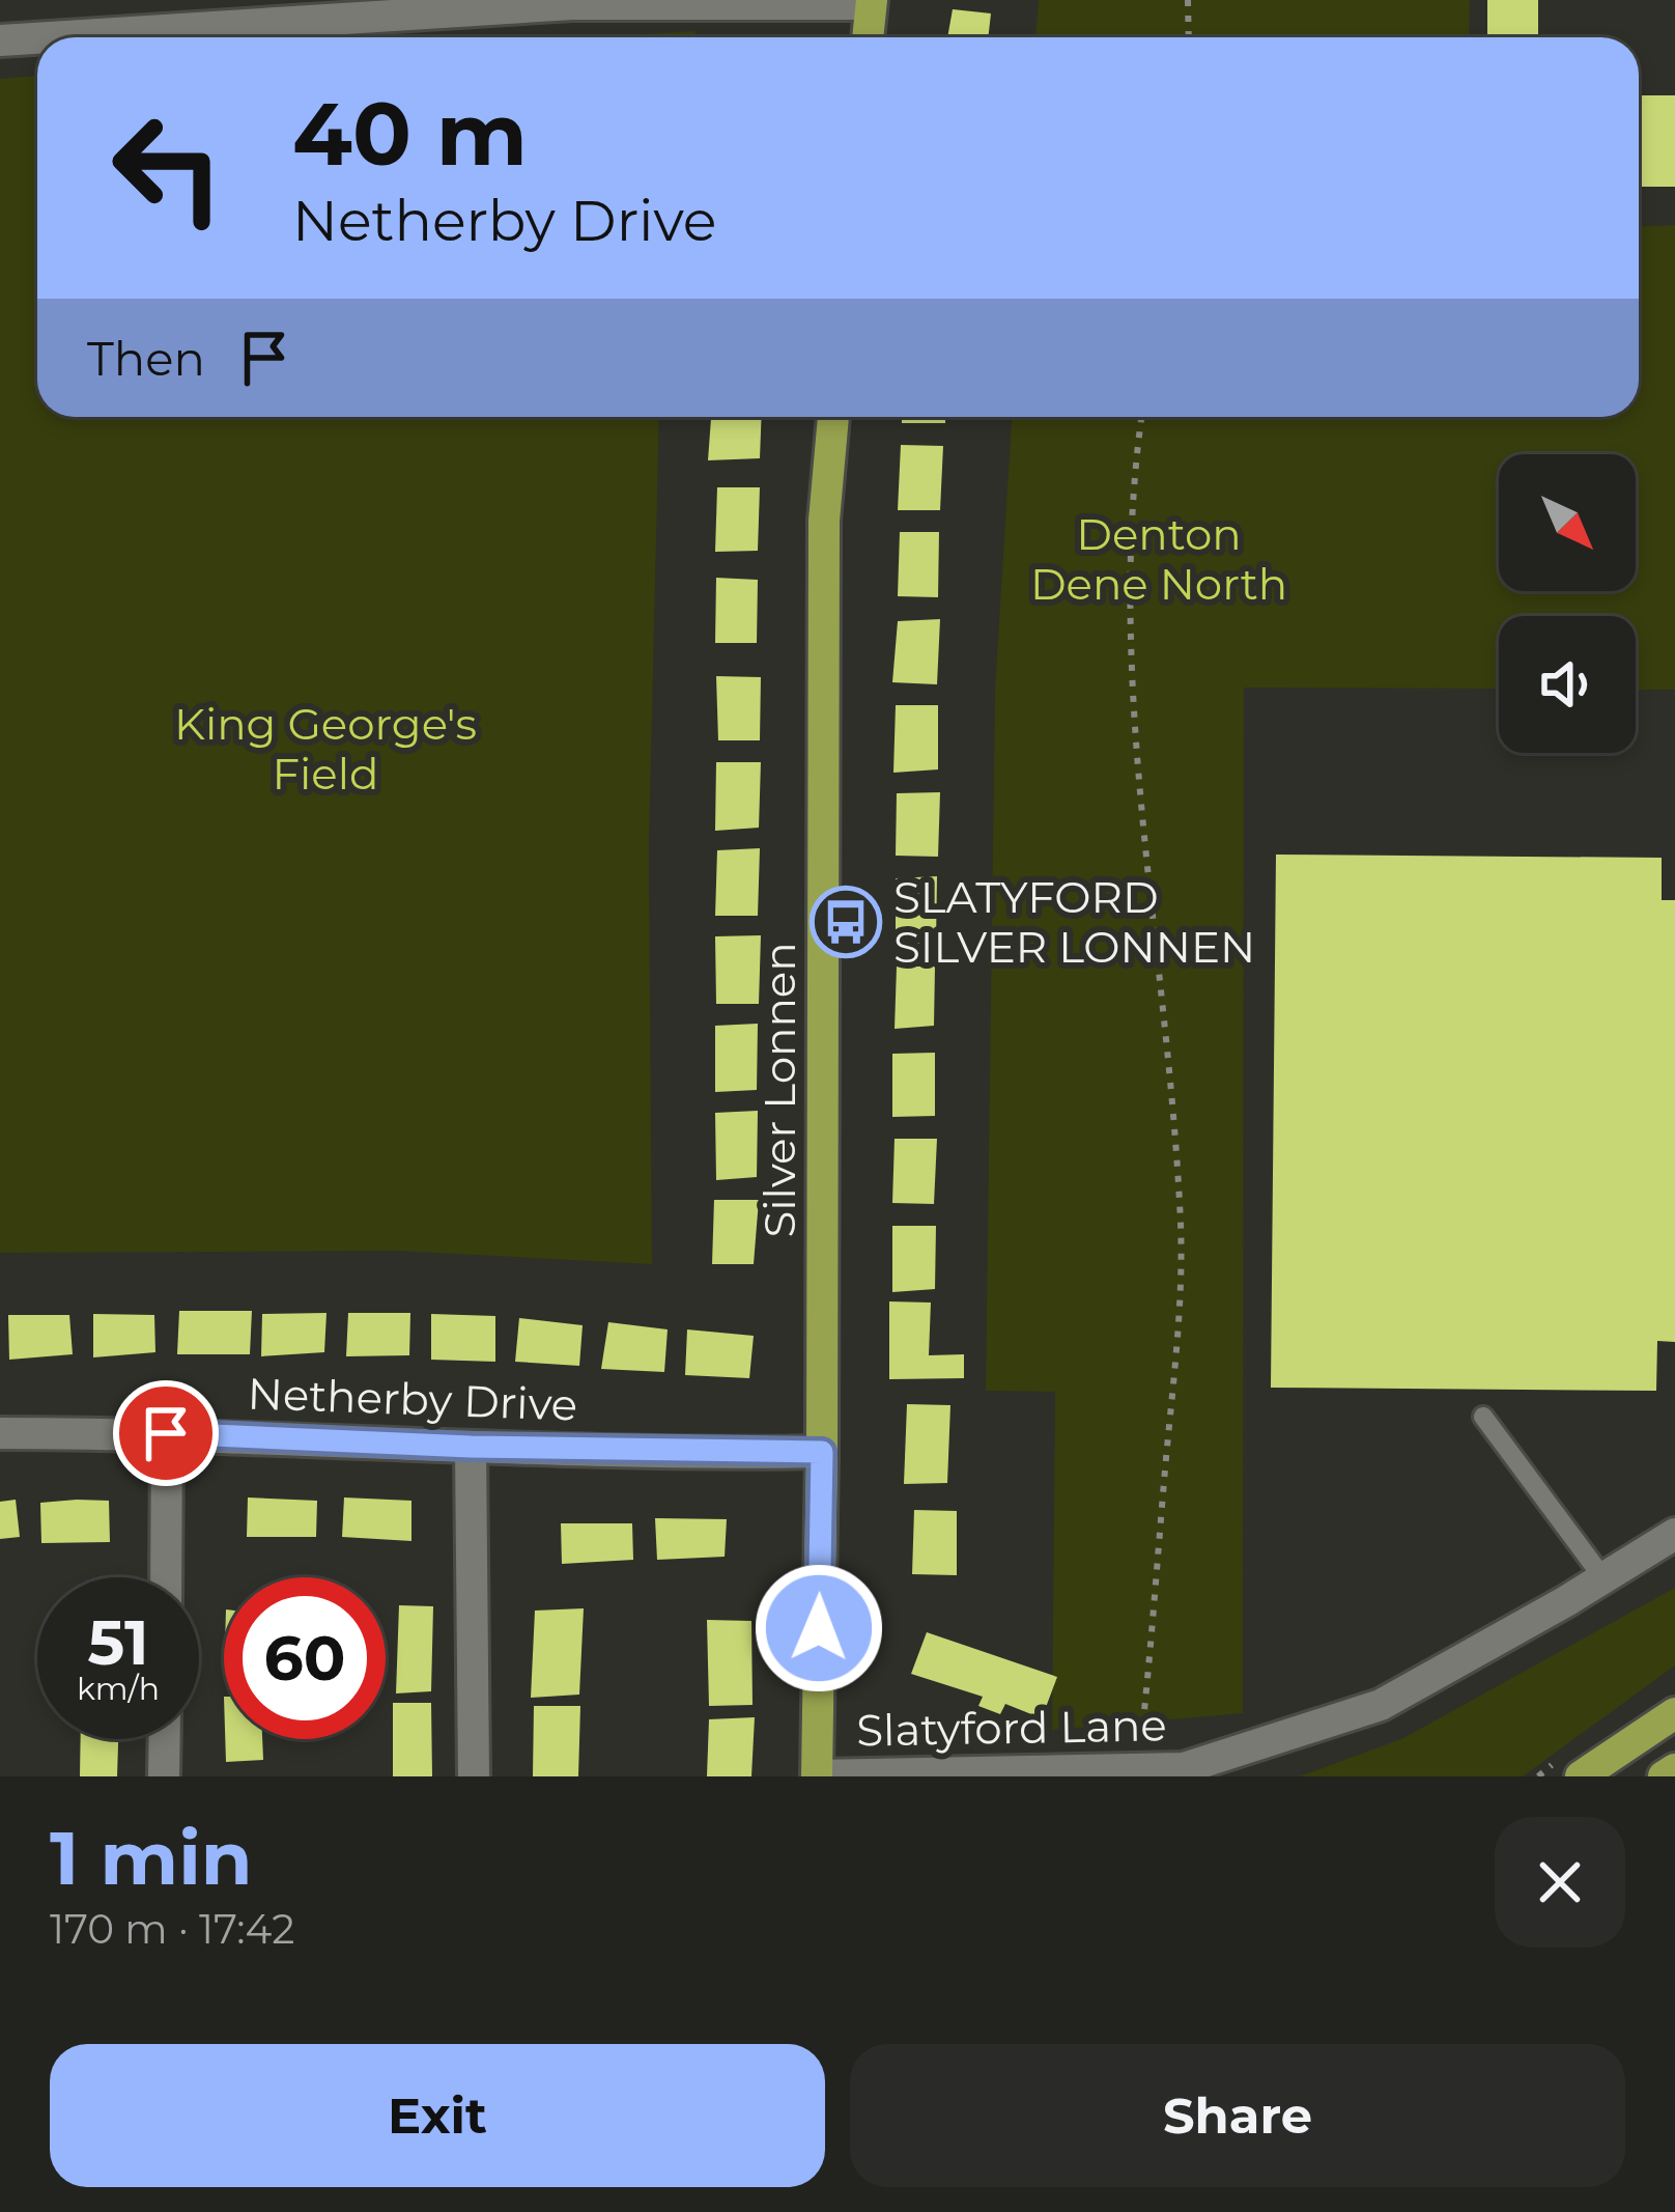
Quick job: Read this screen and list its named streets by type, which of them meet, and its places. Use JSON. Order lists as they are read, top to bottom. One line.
{"streets":{"main road":["Silver Lonnen"],"street":["Netherby Drive","Slatyford Lane"]},"crossings":[["Silver Lonnen","Netherby Drive"],["Silver Lonnen","Slatyford Lane"]],"parks":["Denton Dene North","King George's Field"],"places":{"bus stop":["SLATYFORD SILVER LONNEN"]},"north":"bottom right","page":{"turn":["40 m","Netherby Drive"],"then":"Then","speed":"51 km/h","limit":"60","heading":["1 min","170 m · 17:42"],"buttons":["Exit","Share"]}}
